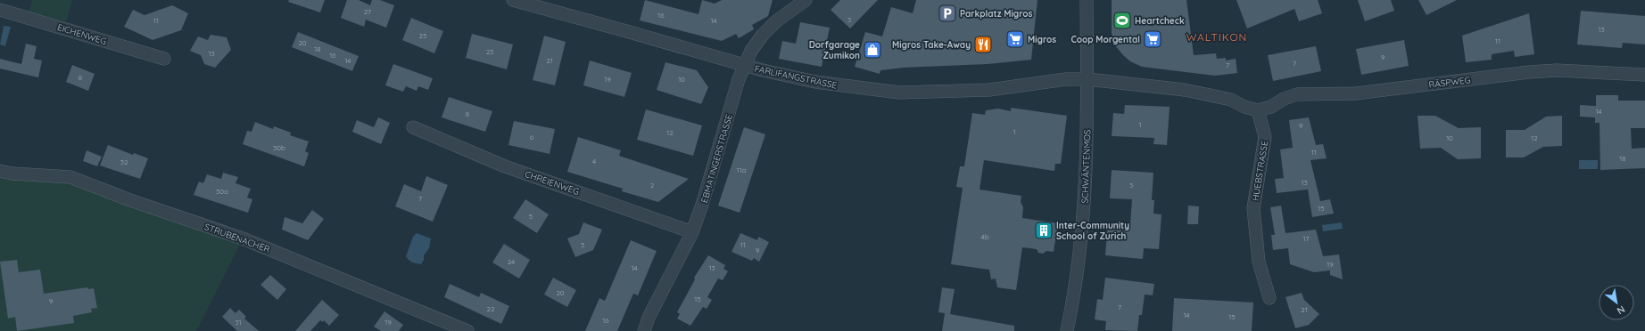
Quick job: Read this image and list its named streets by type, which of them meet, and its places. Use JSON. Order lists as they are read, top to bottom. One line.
{"streets":{"street":["EICHENWEG","FARLIFANGSTRASSE","RÄSPWEG","EBMATINGERSTRASSE","SCHWÄNTENMOS","HUEBSTRASSE","CHREIENWEG","STRUBENACHER"]},"crossings":[["FARLIFANGSTRASSE","EBMATINGERSTRASSE"],["FARLIFANGSTRASSE","SCHWÄNTENMOS"],["RÄSPWEG","HUEBSTRASSE"],["EBMATINGERSTRASSE","CHREIENWEG"]],"districts":["WALTIKON"],"places":{"parking":["Parkplatz Migros"],"sports":["Heartcheck"],"supermarket":["Migros","Coop Morgental"],"restaurant":["Migros Take-Away"],"shop":["Dorfgarage Zumikon"],"building":["Inter-Community School of Zurich"]},"house_numbers":["27","16","3","11","14","13","25","11","20","18","23","13","16","9","14","21","7","7","8","19","10","14","8","1","9","1","12","6","10","12","30b","11","18","4","32","11a","13","2","3","30a","7","15","5","4b","17","3","11","9","24","19","14","13","20","15","9","7","22","21","14","15","16","31","19"],"north":"bottom right"}
